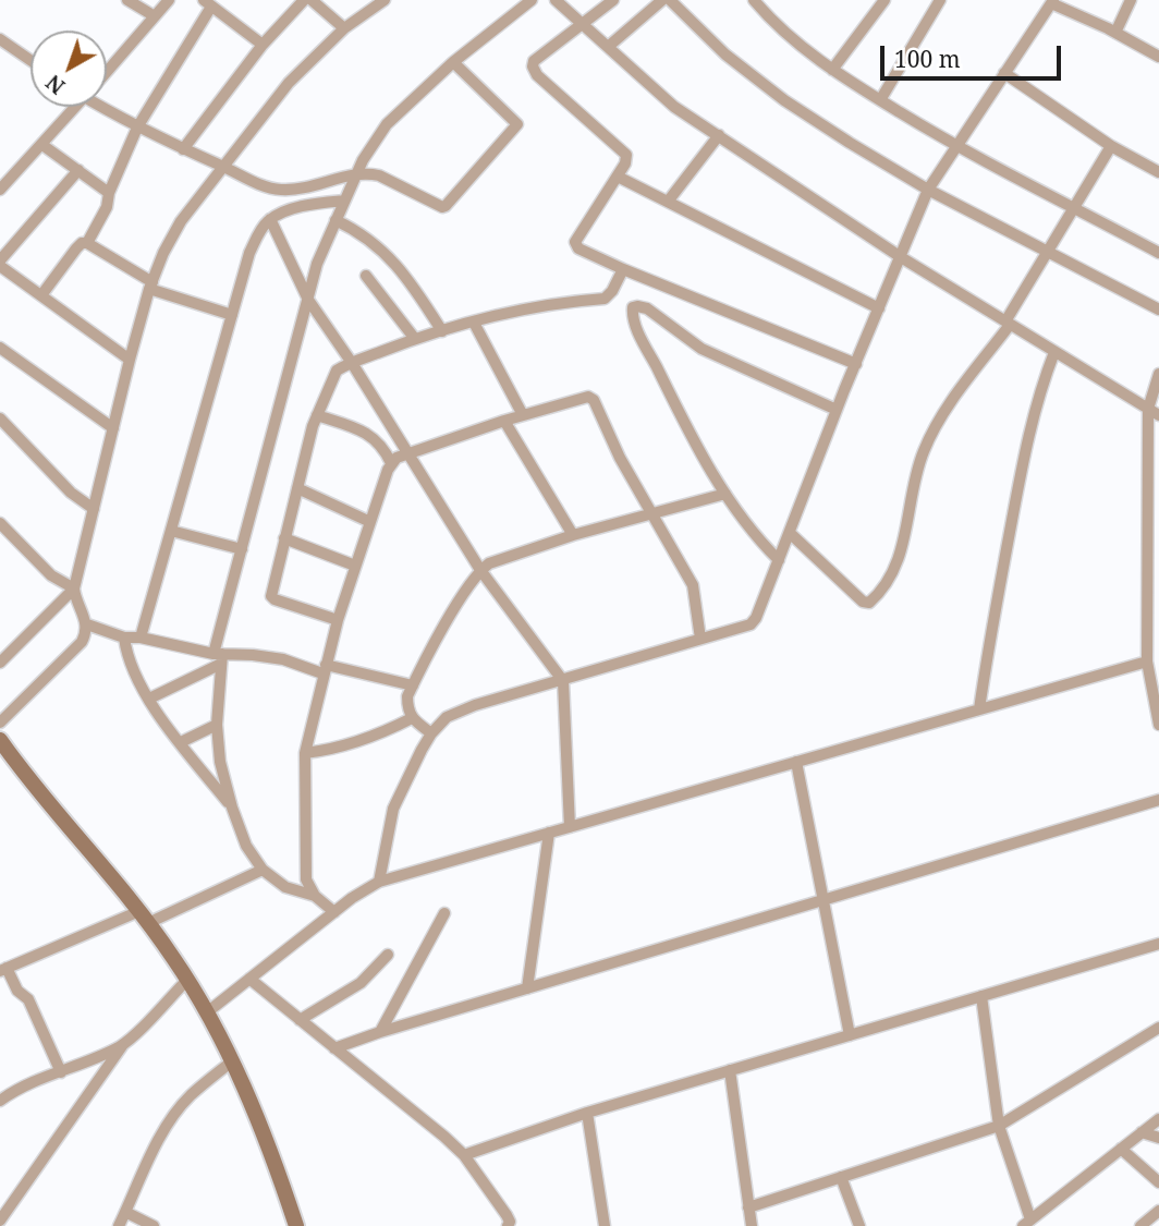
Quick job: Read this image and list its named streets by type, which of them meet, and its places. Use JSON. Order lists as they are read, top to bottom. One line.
{"scale_bar":"100 m","north":"bottom left"}
